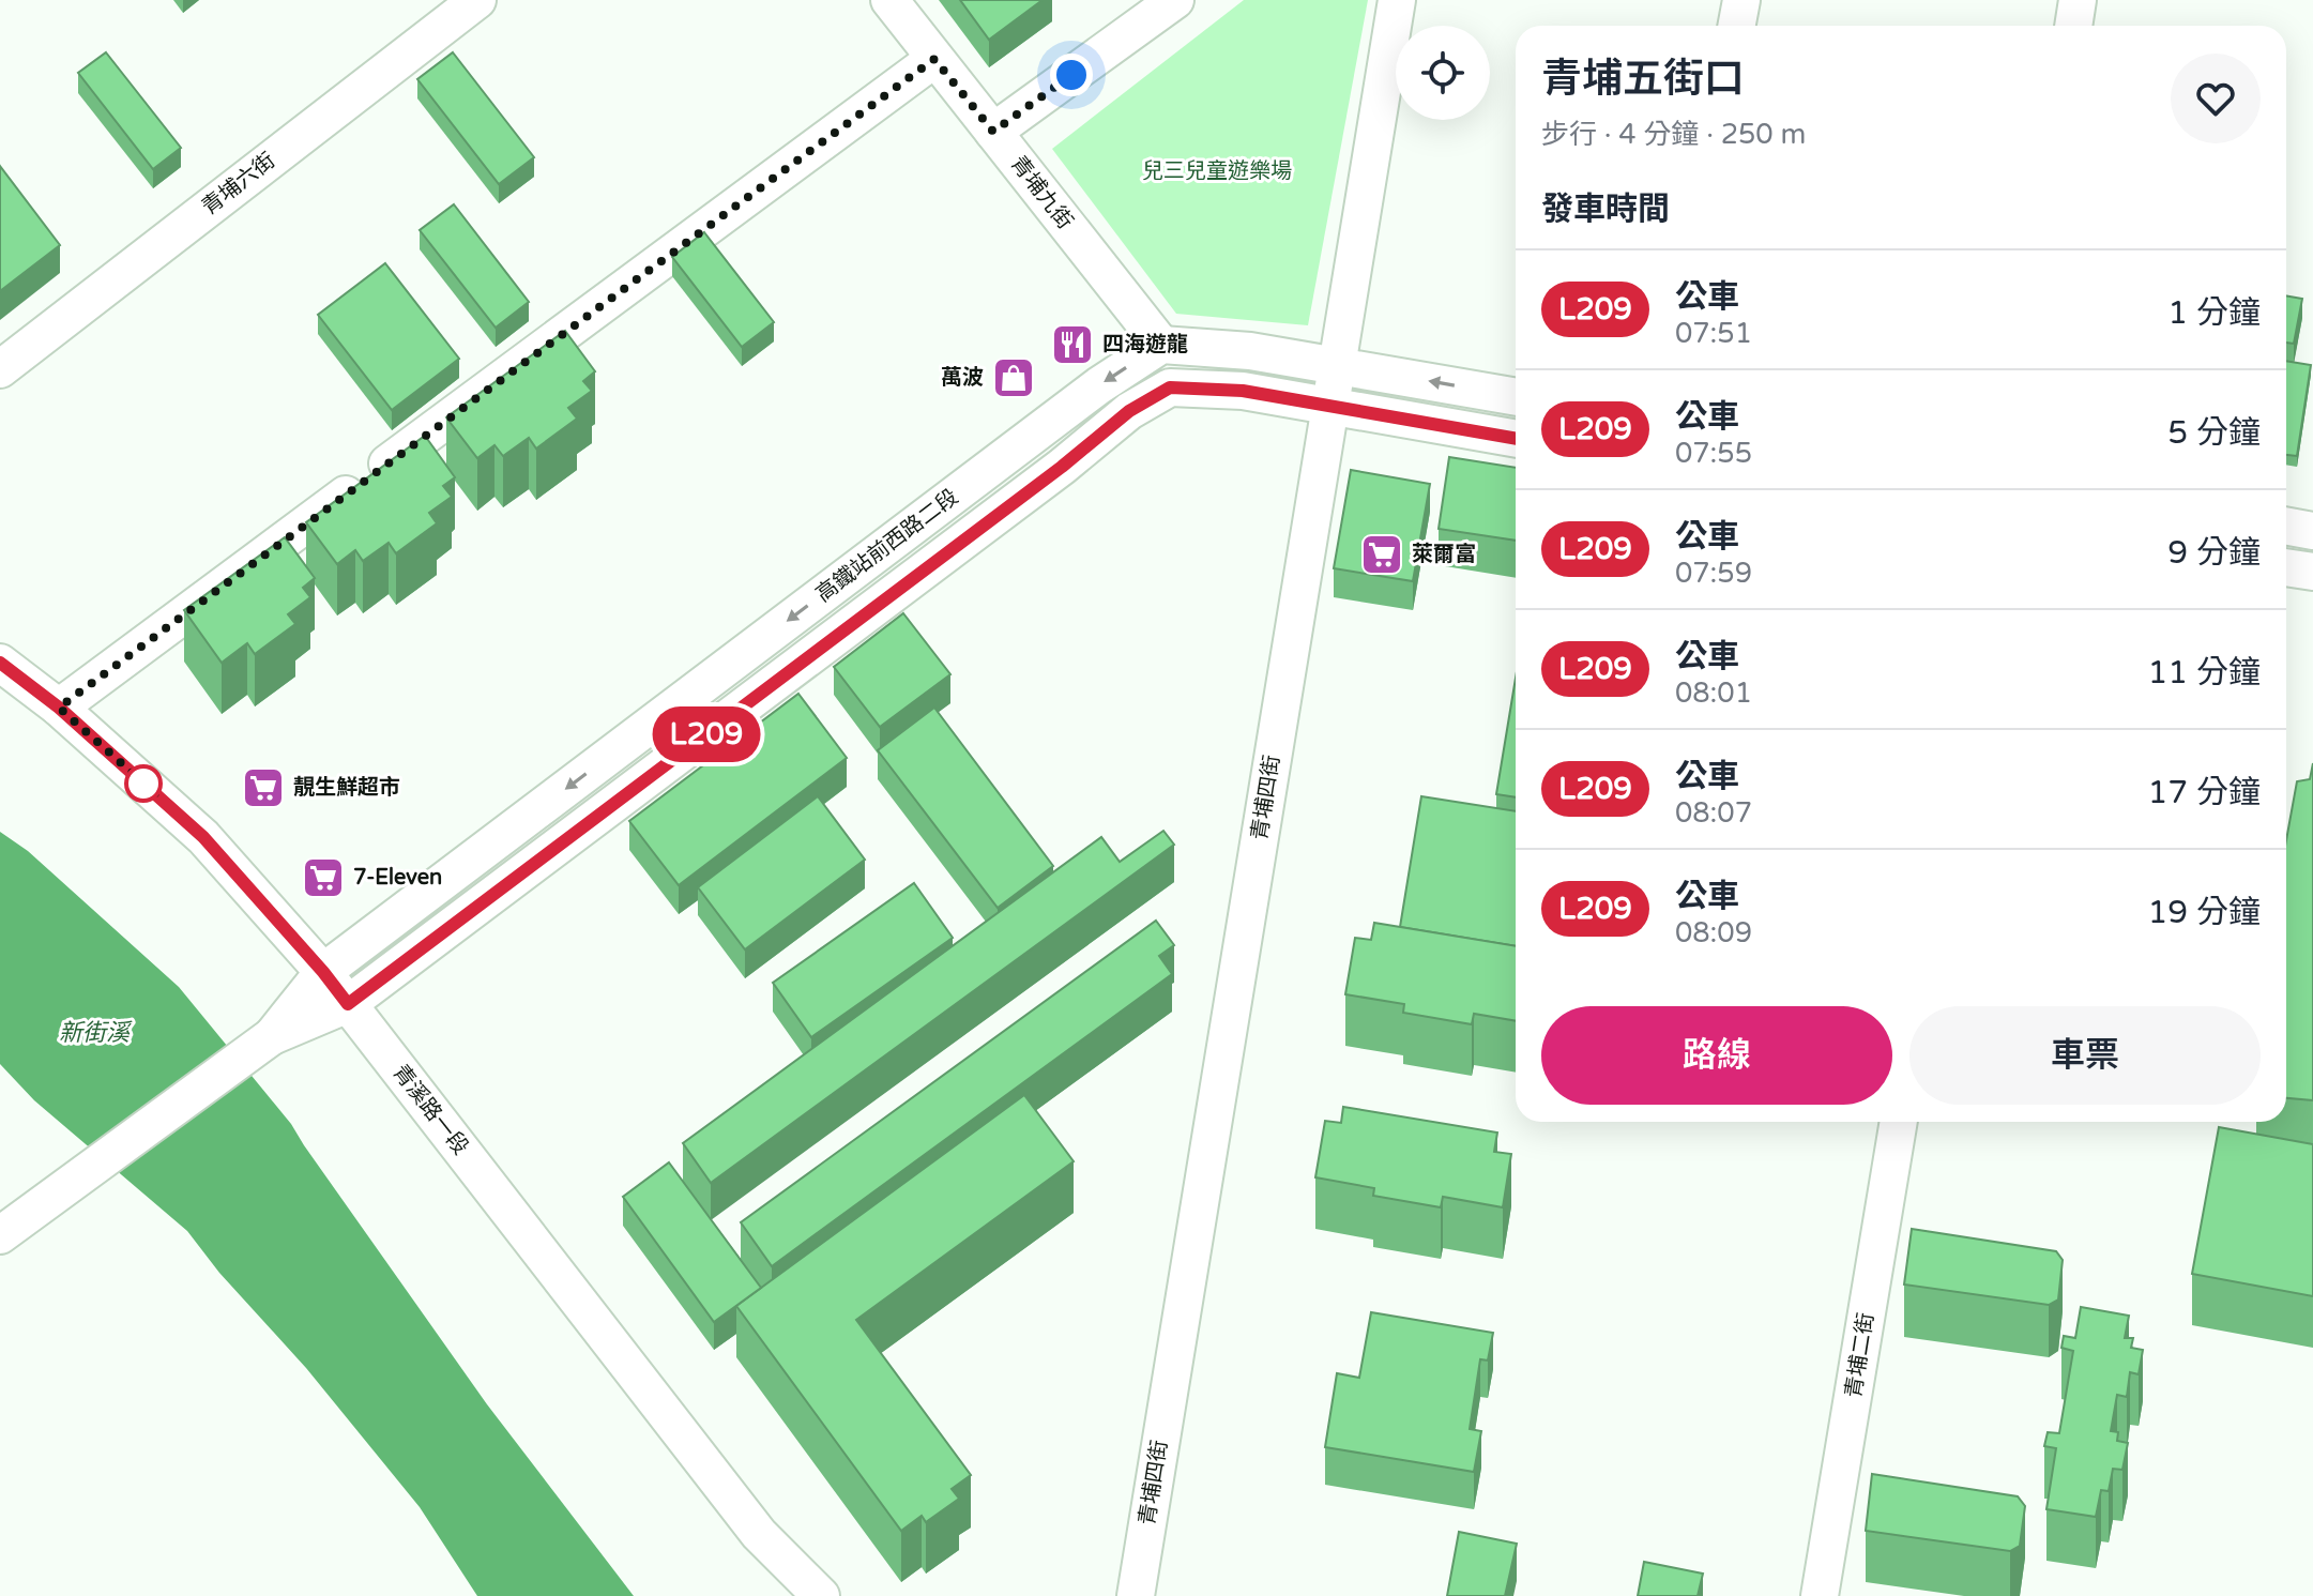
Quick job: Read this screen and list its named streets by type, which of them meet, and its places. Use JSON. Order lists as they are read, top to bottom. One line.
{"streets":{"street":["青埔六街","青埔九街","高鐵站前西路二段","青埔四街","青溪路一段","青埔二街"]},"crossings":[["青埔九街","高鐵站前西路二段"],["高鐵站前西路二段","青埔四街"],["高鐵站前西路二段","青溪路一段"]],"water":["新街溪"],"parks":["兒三兒童遊樂場"],"places":{"restaurant":["四海遊龍"],"shop":["萬波"],"supermarket":["萊爾富","靚生鮮超市","7-Eleven"]},"lines":["bus line L209"],"page":{"on_map":"L209","heading":[["青埔五街口","步行 · 4 分鐘 · 250 m"],"發車時間"],"list":[{"mark":"L209","name":"公車","note":"07:51","value":"1 分鐘"},{"mark":"L209","name":"公車","note":"07:55","value":"5 分鐘"},{"mark":"L209","name":"公車","note":"07:59","value":"9 分鐘"},{"mark":"L209","name":"公車","note":"08:01","value":"11 分鐘"},{"mark":"L209","name":"公車","note":"08:07","value":"17 分鐘"},{"mark":"L209","name":"公車","note":"08:09","value":"19 分鐘"}],"buttons":["路線","車票"]}}
